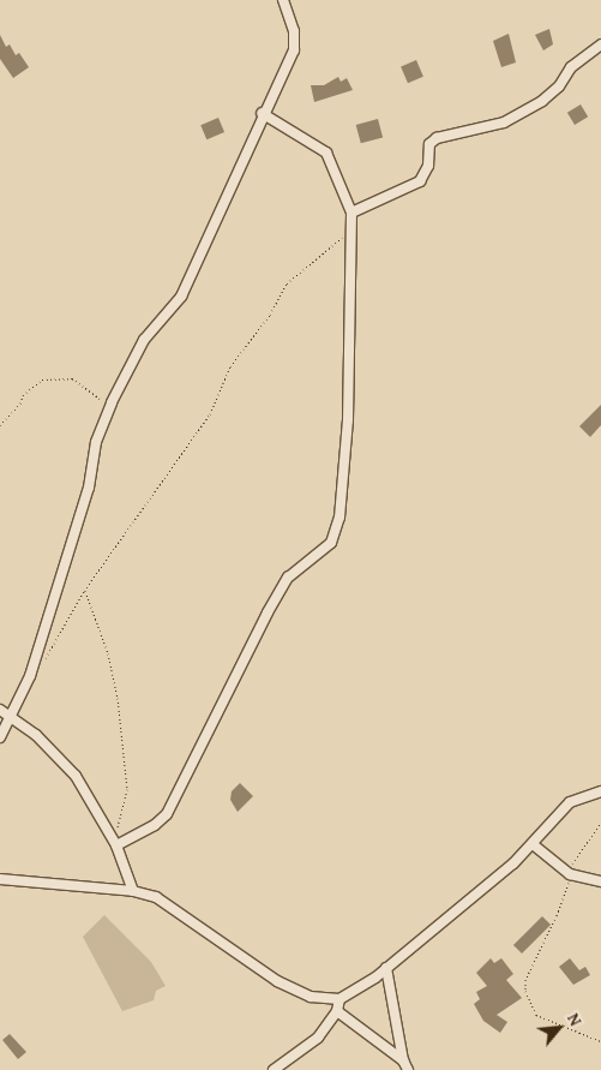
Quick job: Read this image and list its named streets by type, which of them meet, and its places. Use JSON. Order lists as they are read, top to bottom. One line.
{"north":"top right"}
